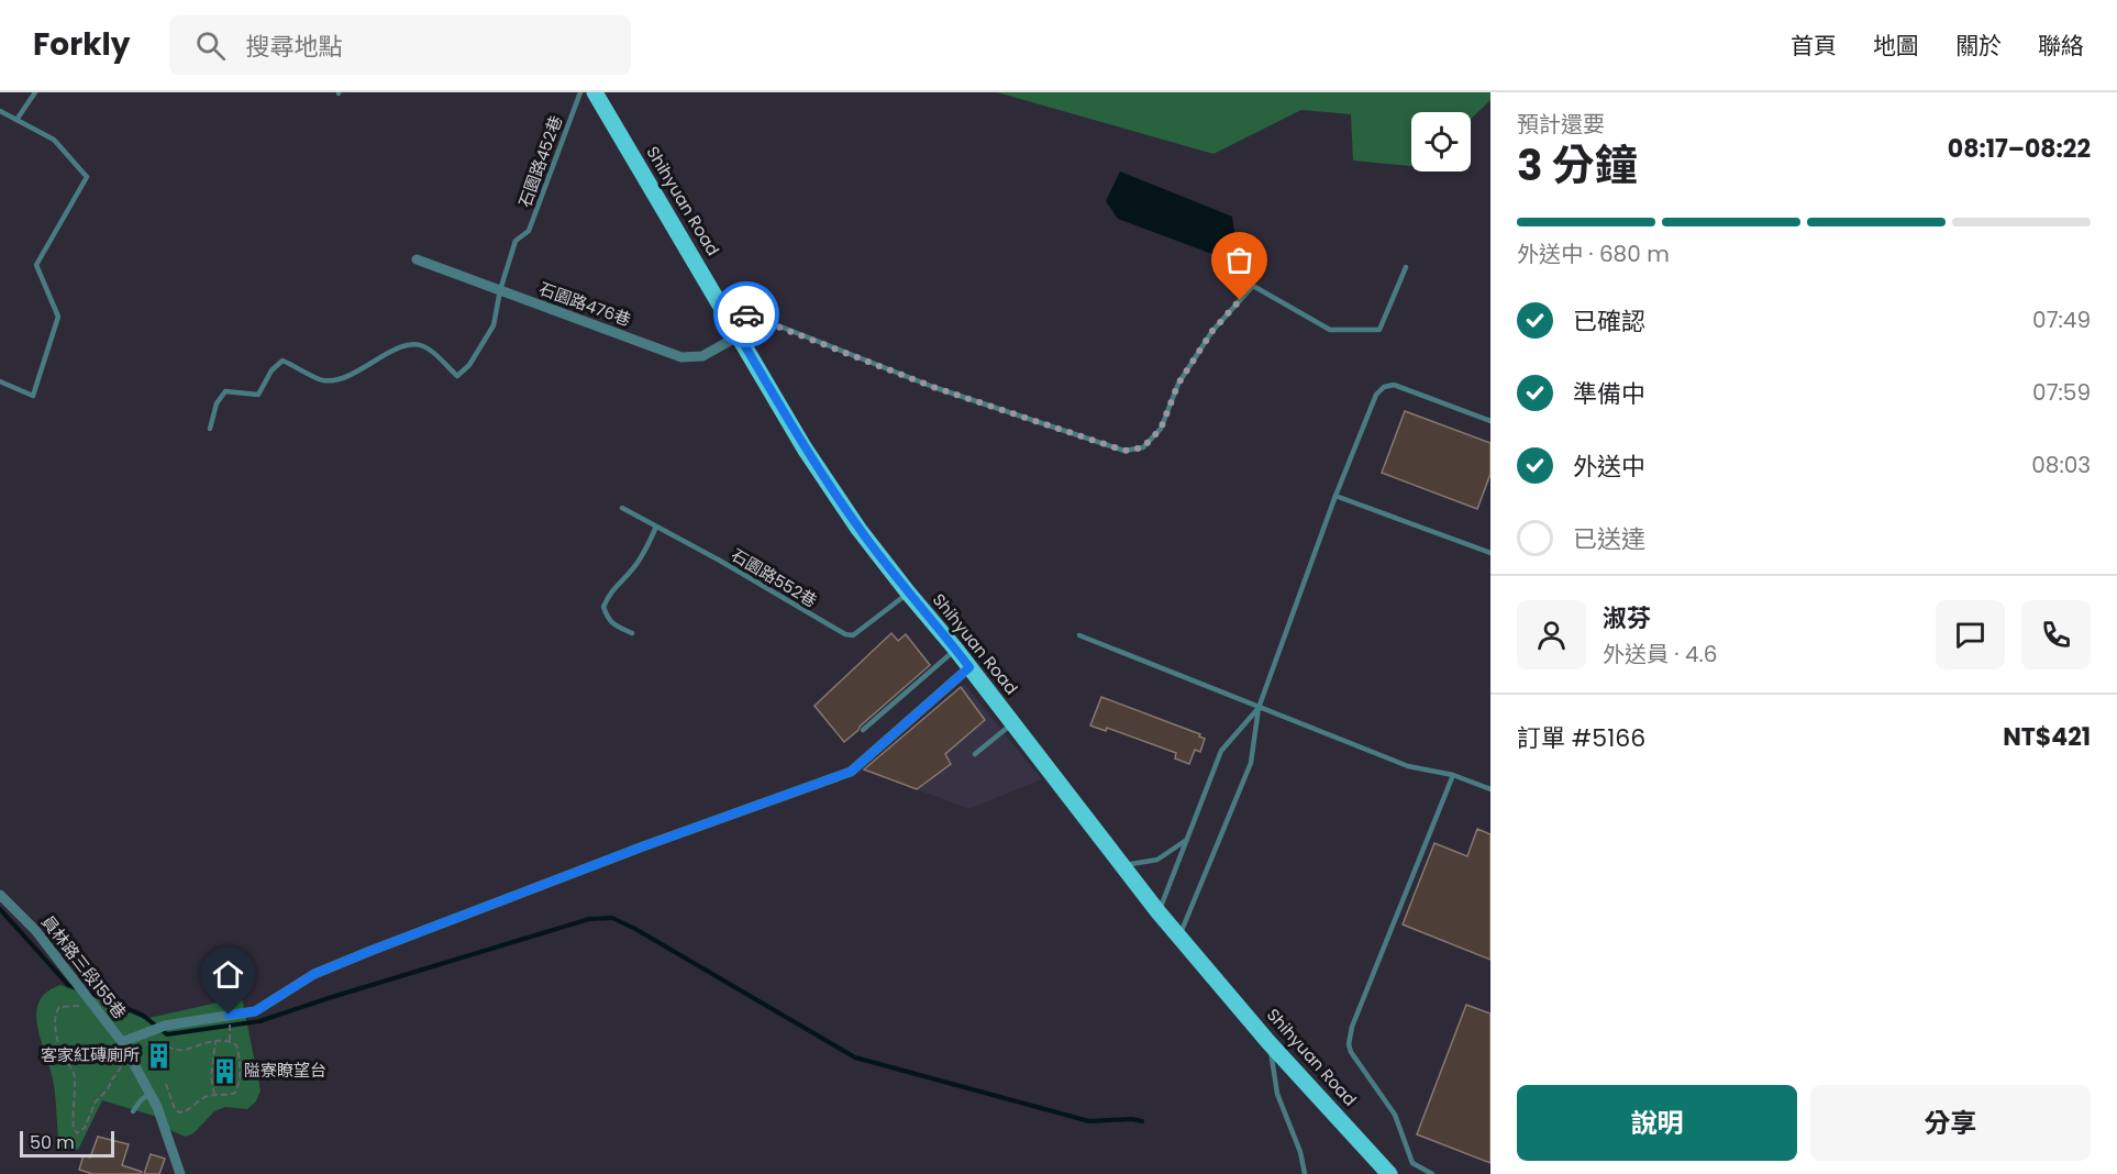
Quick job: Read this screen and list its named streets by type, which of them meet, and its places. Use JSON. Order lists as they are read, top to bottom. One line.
{"streets":{"main road":["Shihyuan Road"],"street":["石園路476巷","員林路三段155巷"],"lane":["石園路452巷","石園路552巷"]},"crossings":[["石園路452巷","石園路476巷"],["Shihyuan Road","石園路476巷"],["Shihyuan Road","石園路552巷"]],"places":{"building":["客家紅磚廁所","隘寮瞭望台"]},"scale_bar":"50 m","page":{"header":"Forkly","search":"搜尋地點","nav":["首頁","地圖","關於","聯絡"],"heading":["3 分鐘","預計還要","08:17–08:22"],"panel":["淑芬","外送員 · 4.6","訂單 #5166","NT$421"],"bar":"外送中 · 680 m","list":[["已確認","07:49"],["準備中","07:59"],["外送中","08:03"],"已送達"],"buttons":["說明","分享"],"scale":"50 m"}}
